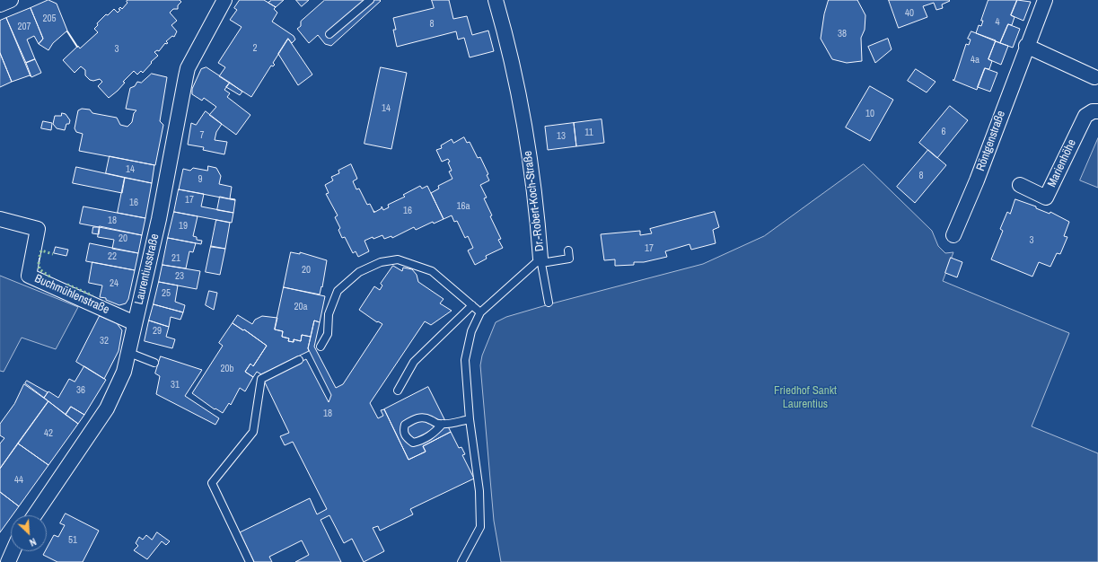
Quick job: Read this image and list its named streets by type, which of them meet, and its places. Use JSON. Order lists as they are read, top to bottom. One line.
{"streets":{"street":["Röntgenstraße","Marienhöhe","Dr.-Robert-Koch-Straße","Laurentiusstraße","Buchmühlenstraße"]},"crossings":[["Laurentiusstraße","Buchmühlenstraße"]],"parks":["Friedhof Sankt Laurentius"],"house_numbers":["40","205","4","8","207","38","2","3","4a","14","10","6","11","7","13","14","8","9","17","16","16a","16","18","19","20","3","17","22","21","20","23","24","25","20a","29","32","20b","31","36","18","42","44","51"],"north":"bottom right"}
